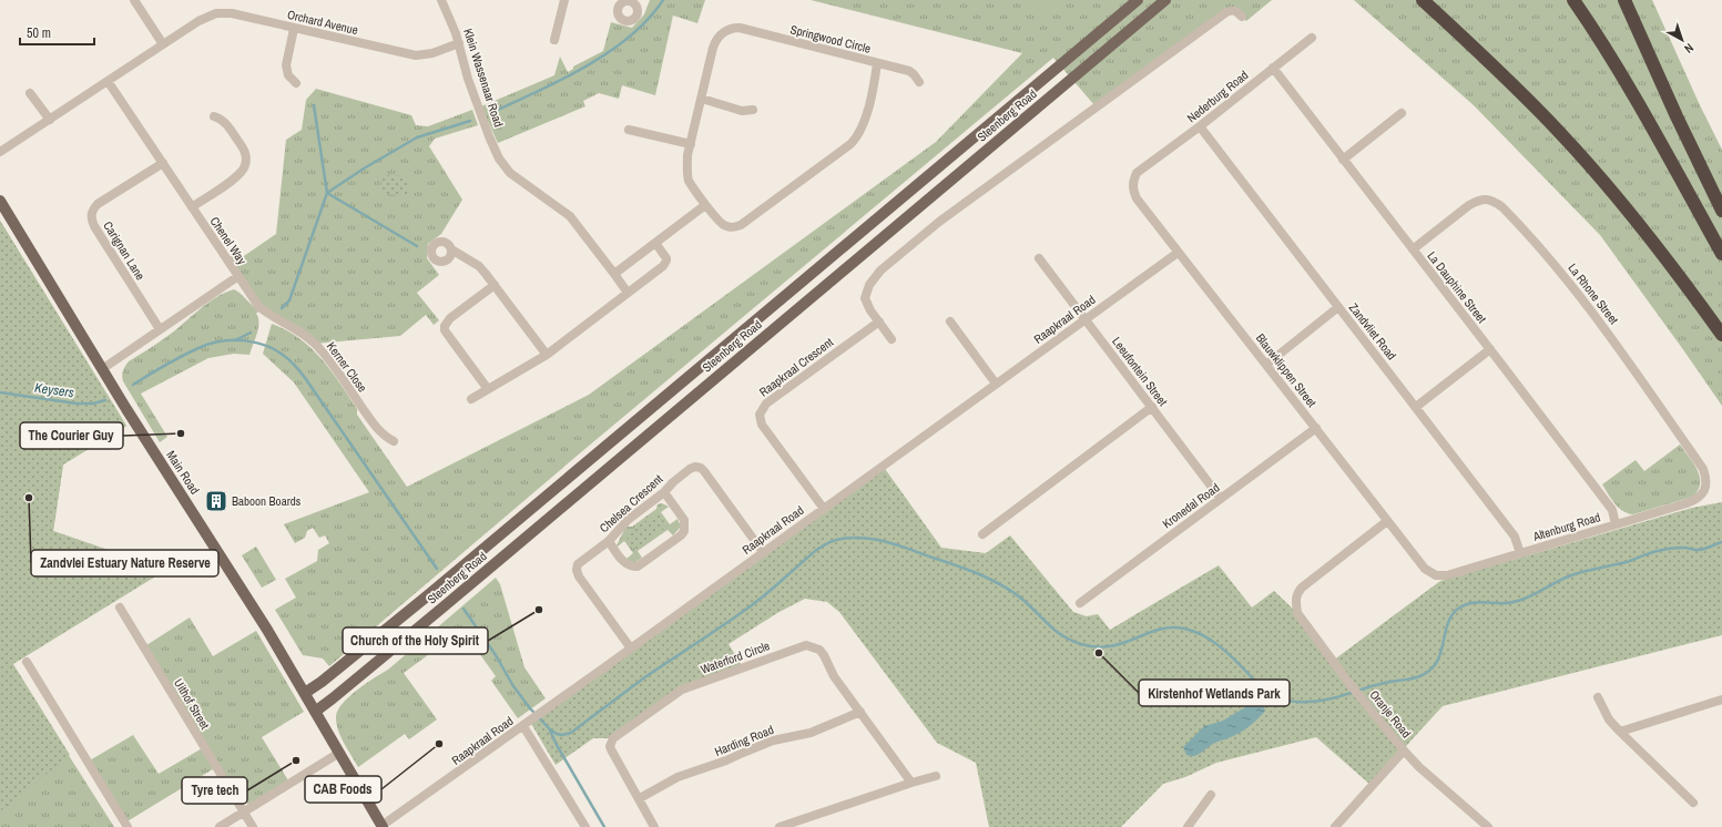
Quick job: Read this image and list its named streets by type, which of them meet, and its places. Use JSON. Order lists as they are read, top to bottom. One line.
{"streets":{"main road":["Steenberg Road","Main Road"],"street":["Orchard Avenue","Springwood Circle","Klein Wassenaar Road","Nederburg Road","Chenel Way","Carignan Lane","La Dauphine Street","La Rhone Street","Raapkraal Road","Zandvliet Road","Kerner Close","Raapkraal Crescent","Blauwklippen Street","Leeufontein Street","Chelsea Crescent","Kronedal Road","Altenburg Road","Waterford Circle","Uithof Street","Oranje Road","Harding Road"]},"crossings":[["Orchard Avenue","Klein Wassenaar Road"],["Orchard Avenue","Chenel Way"],["Nederburg Road","La Dauphine Street"],["Nederburg Road","Zandvliet Road"],["Nederburg Road","Blauwklippen Street"],["Steenberg Road","Main Road"],["Chenel Way","Carignan Lane"],["Chenel Way","Kerner Close"],["Chenel Way","Main Road"],["La Dauphine Street","La Rhone Street"],["La Dauphine Street","Altenburg Road"],["La Rhone Street","Altenburg Road"],["Raapkraal Road","Raapkraal Crescent"],["Raapkraal Road","Blauwklippen Street"],["Raapkraal Road","Leeufontein Street"],["Raapkraal Road","Main Road"],["Raapkraal Road","Chelsea Crescent"],["Zandvliet Road","Altenburg Road"],["Blauwklippen Street","Kronedal Road"],["Blauwklippen Street","Altenburg Road"],["Blauwklippen Street","Oranje Road"],["Leeufontein Street","Kronedal Road"],["Waterford Circle","Harding Road"]],"water":["Keysers"],"places":{"other":["The Courier Guy","Zandvlei Estuary Nature Reserve","Church of the Holy Spirit","Kirstenhof Wetlands Park","CAB Foods","Tyre tech"],"building":["Baboon Boards"]},"scale_bar":"50 m","north":"bottom right"}
